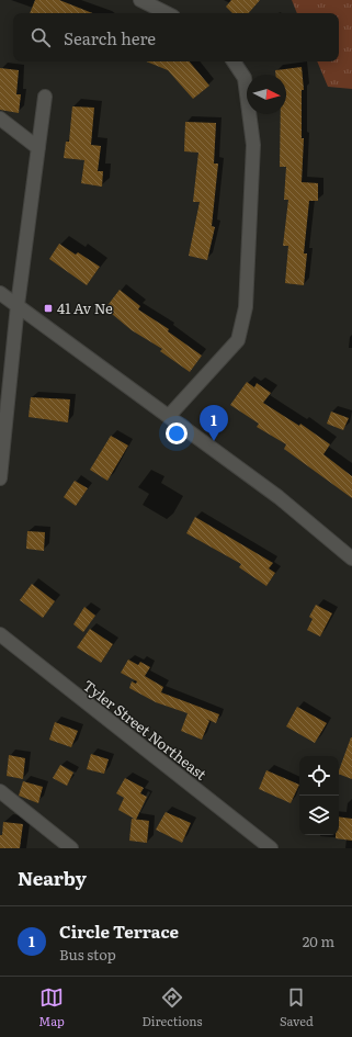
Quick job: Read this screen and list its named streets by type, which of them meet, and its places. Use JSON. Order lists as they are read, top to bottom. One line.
{"streets":{"street":["Tyler Street Northeast"]},"places":{"transit":["41 Av Ne"]},"north":"right","page":{"search":"Search here","pins":"1","heading":"Nearby","list":[{"mark":"1","name":"Circle Terrace","note":"Bus stop","value":"20 m"}],"nav":["Map","Directions","Saved"]}}
